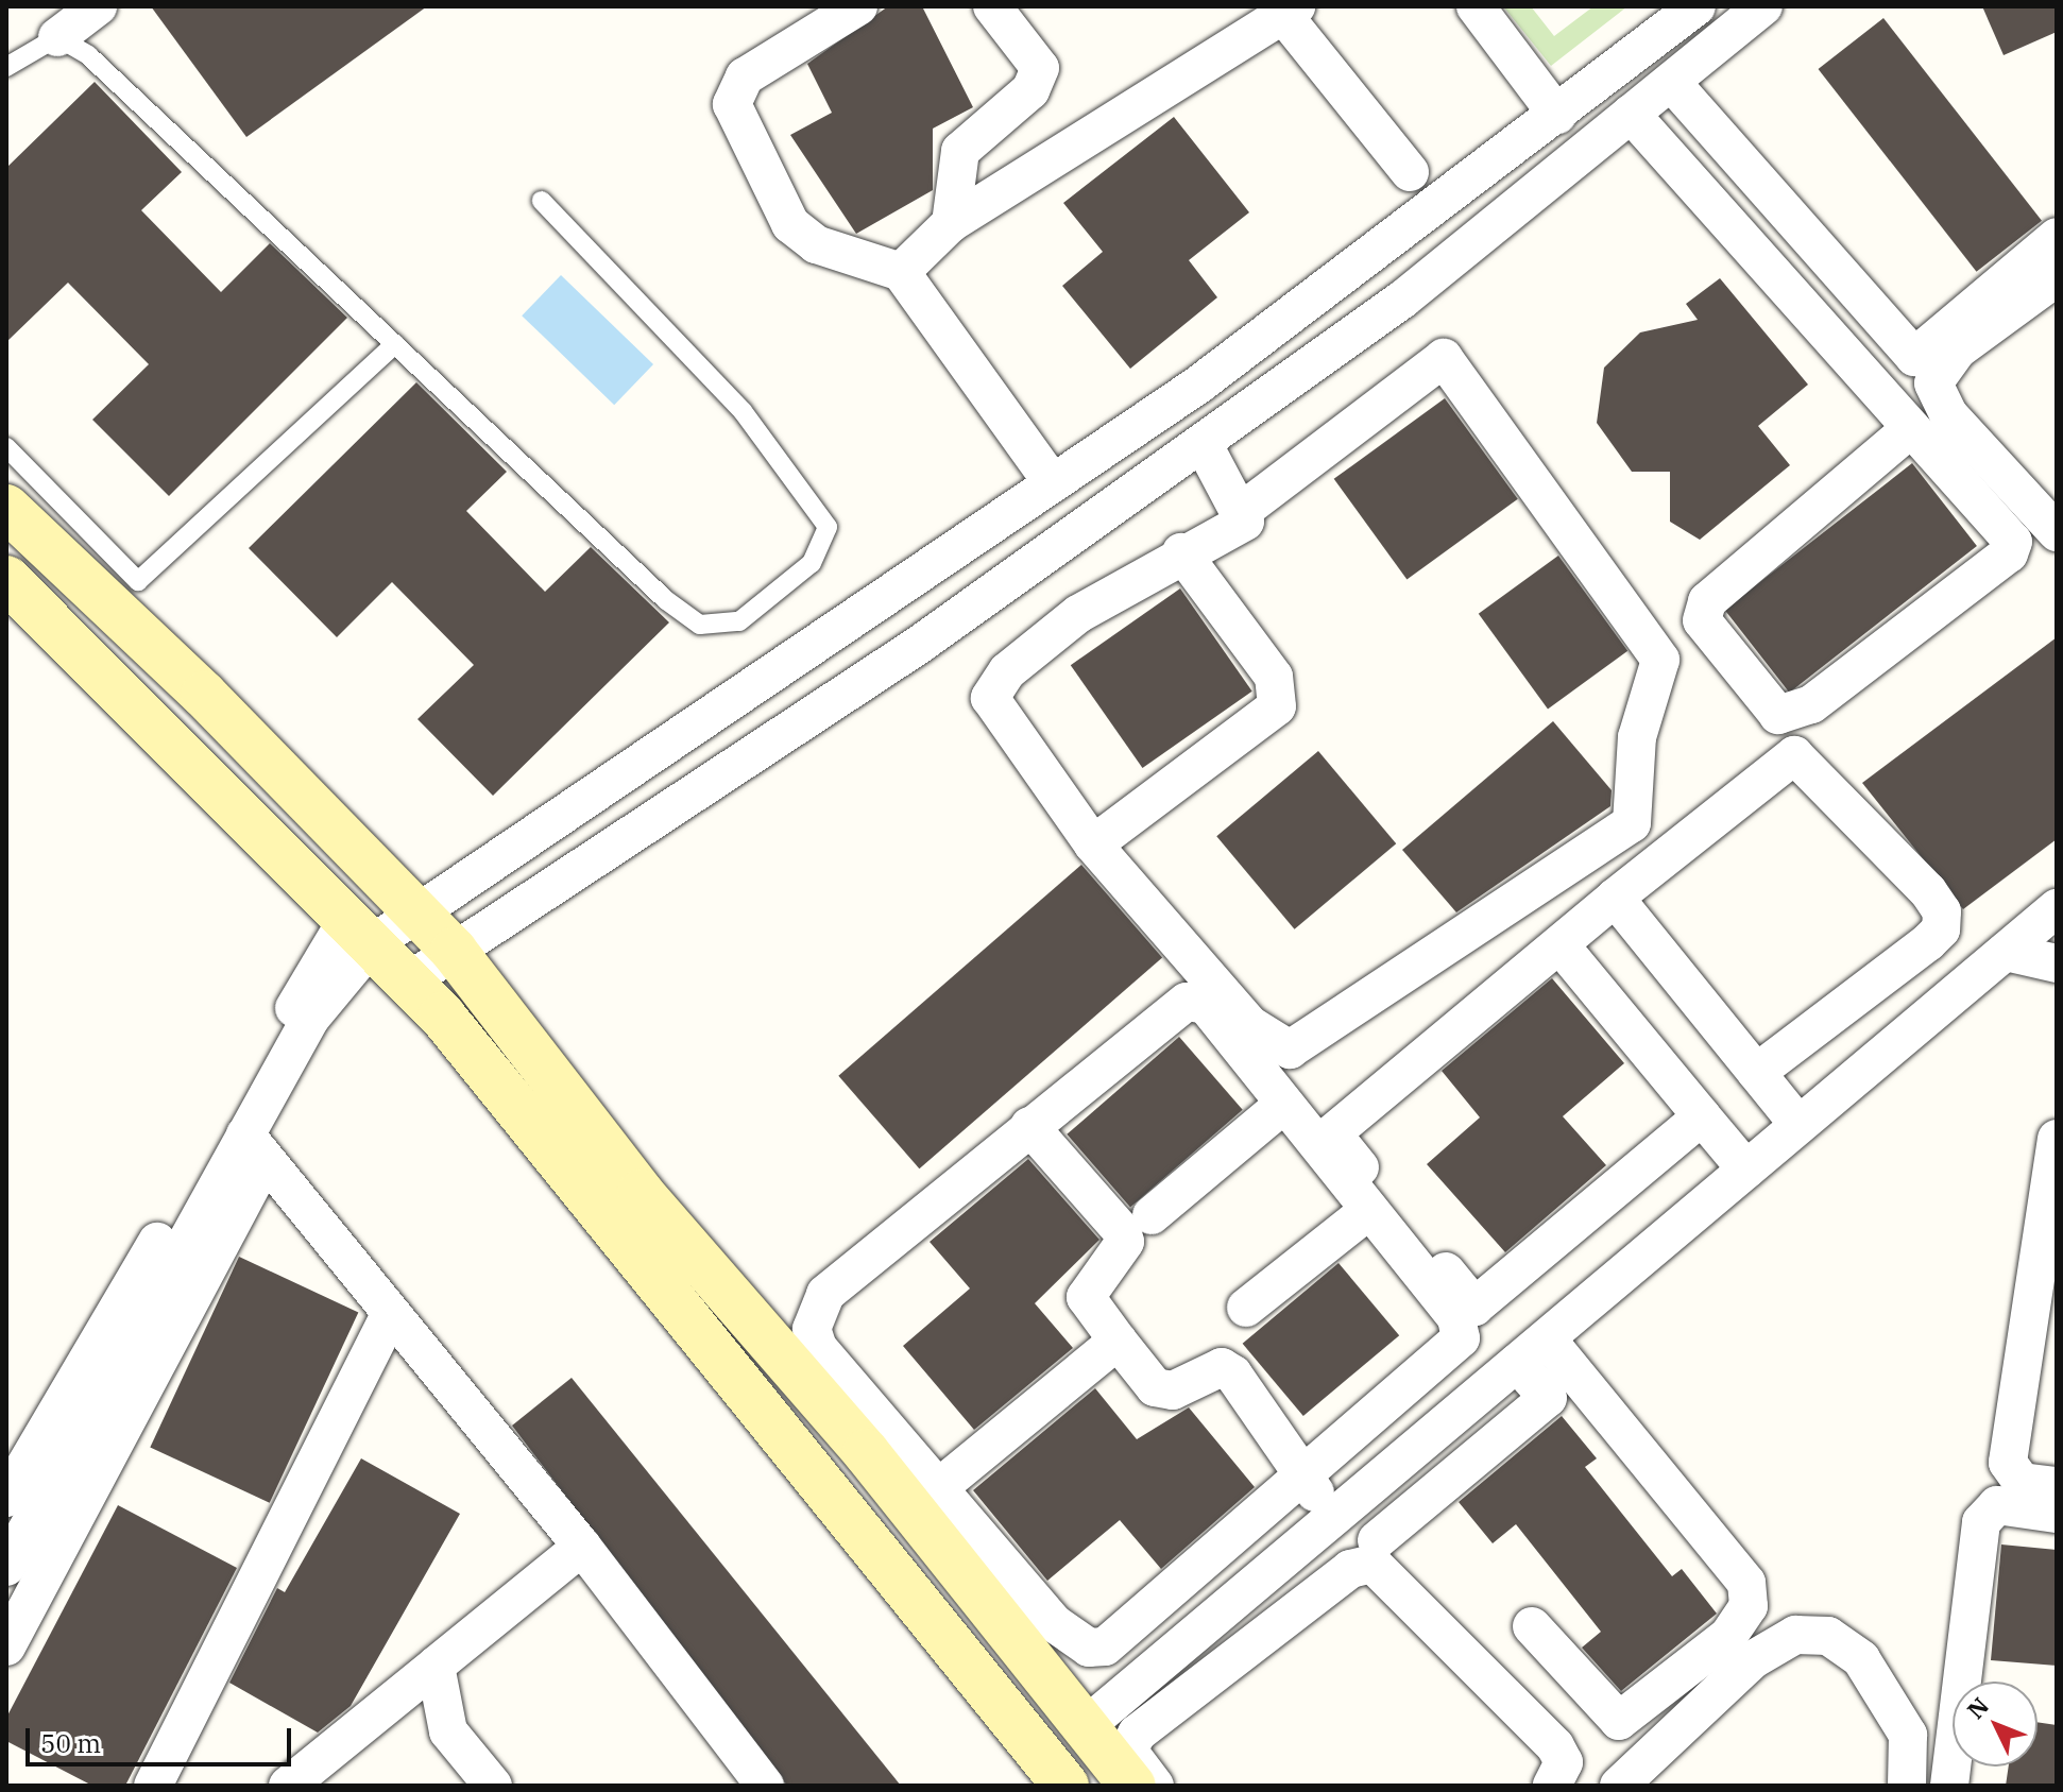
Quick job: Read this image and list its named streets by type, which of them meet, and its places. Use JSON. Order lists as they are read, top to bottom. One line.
{"scale_bar":"50 m","north":"top left"}
